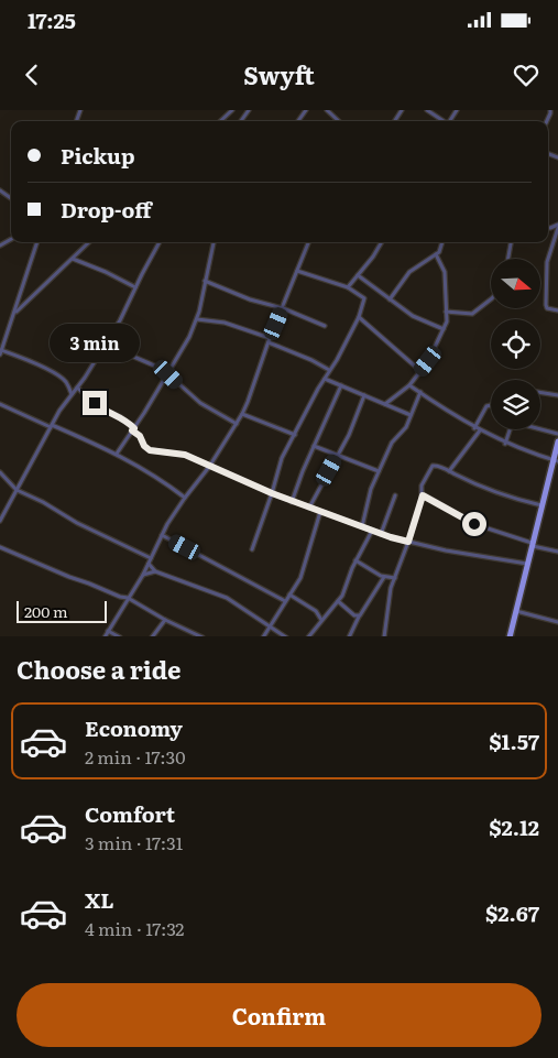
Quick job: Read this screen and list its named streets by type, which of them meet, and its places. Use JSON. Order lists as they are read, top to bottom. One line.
{"scale_bar":"200 m","north":"right","page":{"status":"17:25","header":"Swyft","banner":["Pickup","Drop-off"],"bubble":"3 min","scale":"200 m","heading":"Choose a ride","list":[{"name":"Economy","note":"2 min · 17:30","value":"$1.57"},{"name":"Comfort","note":"3 min · 17:31","value":"$2.12"},{"name":"XL","note":"4 min · 17:32","value":"$2.67"}],"buttons":"Confirm"}}
